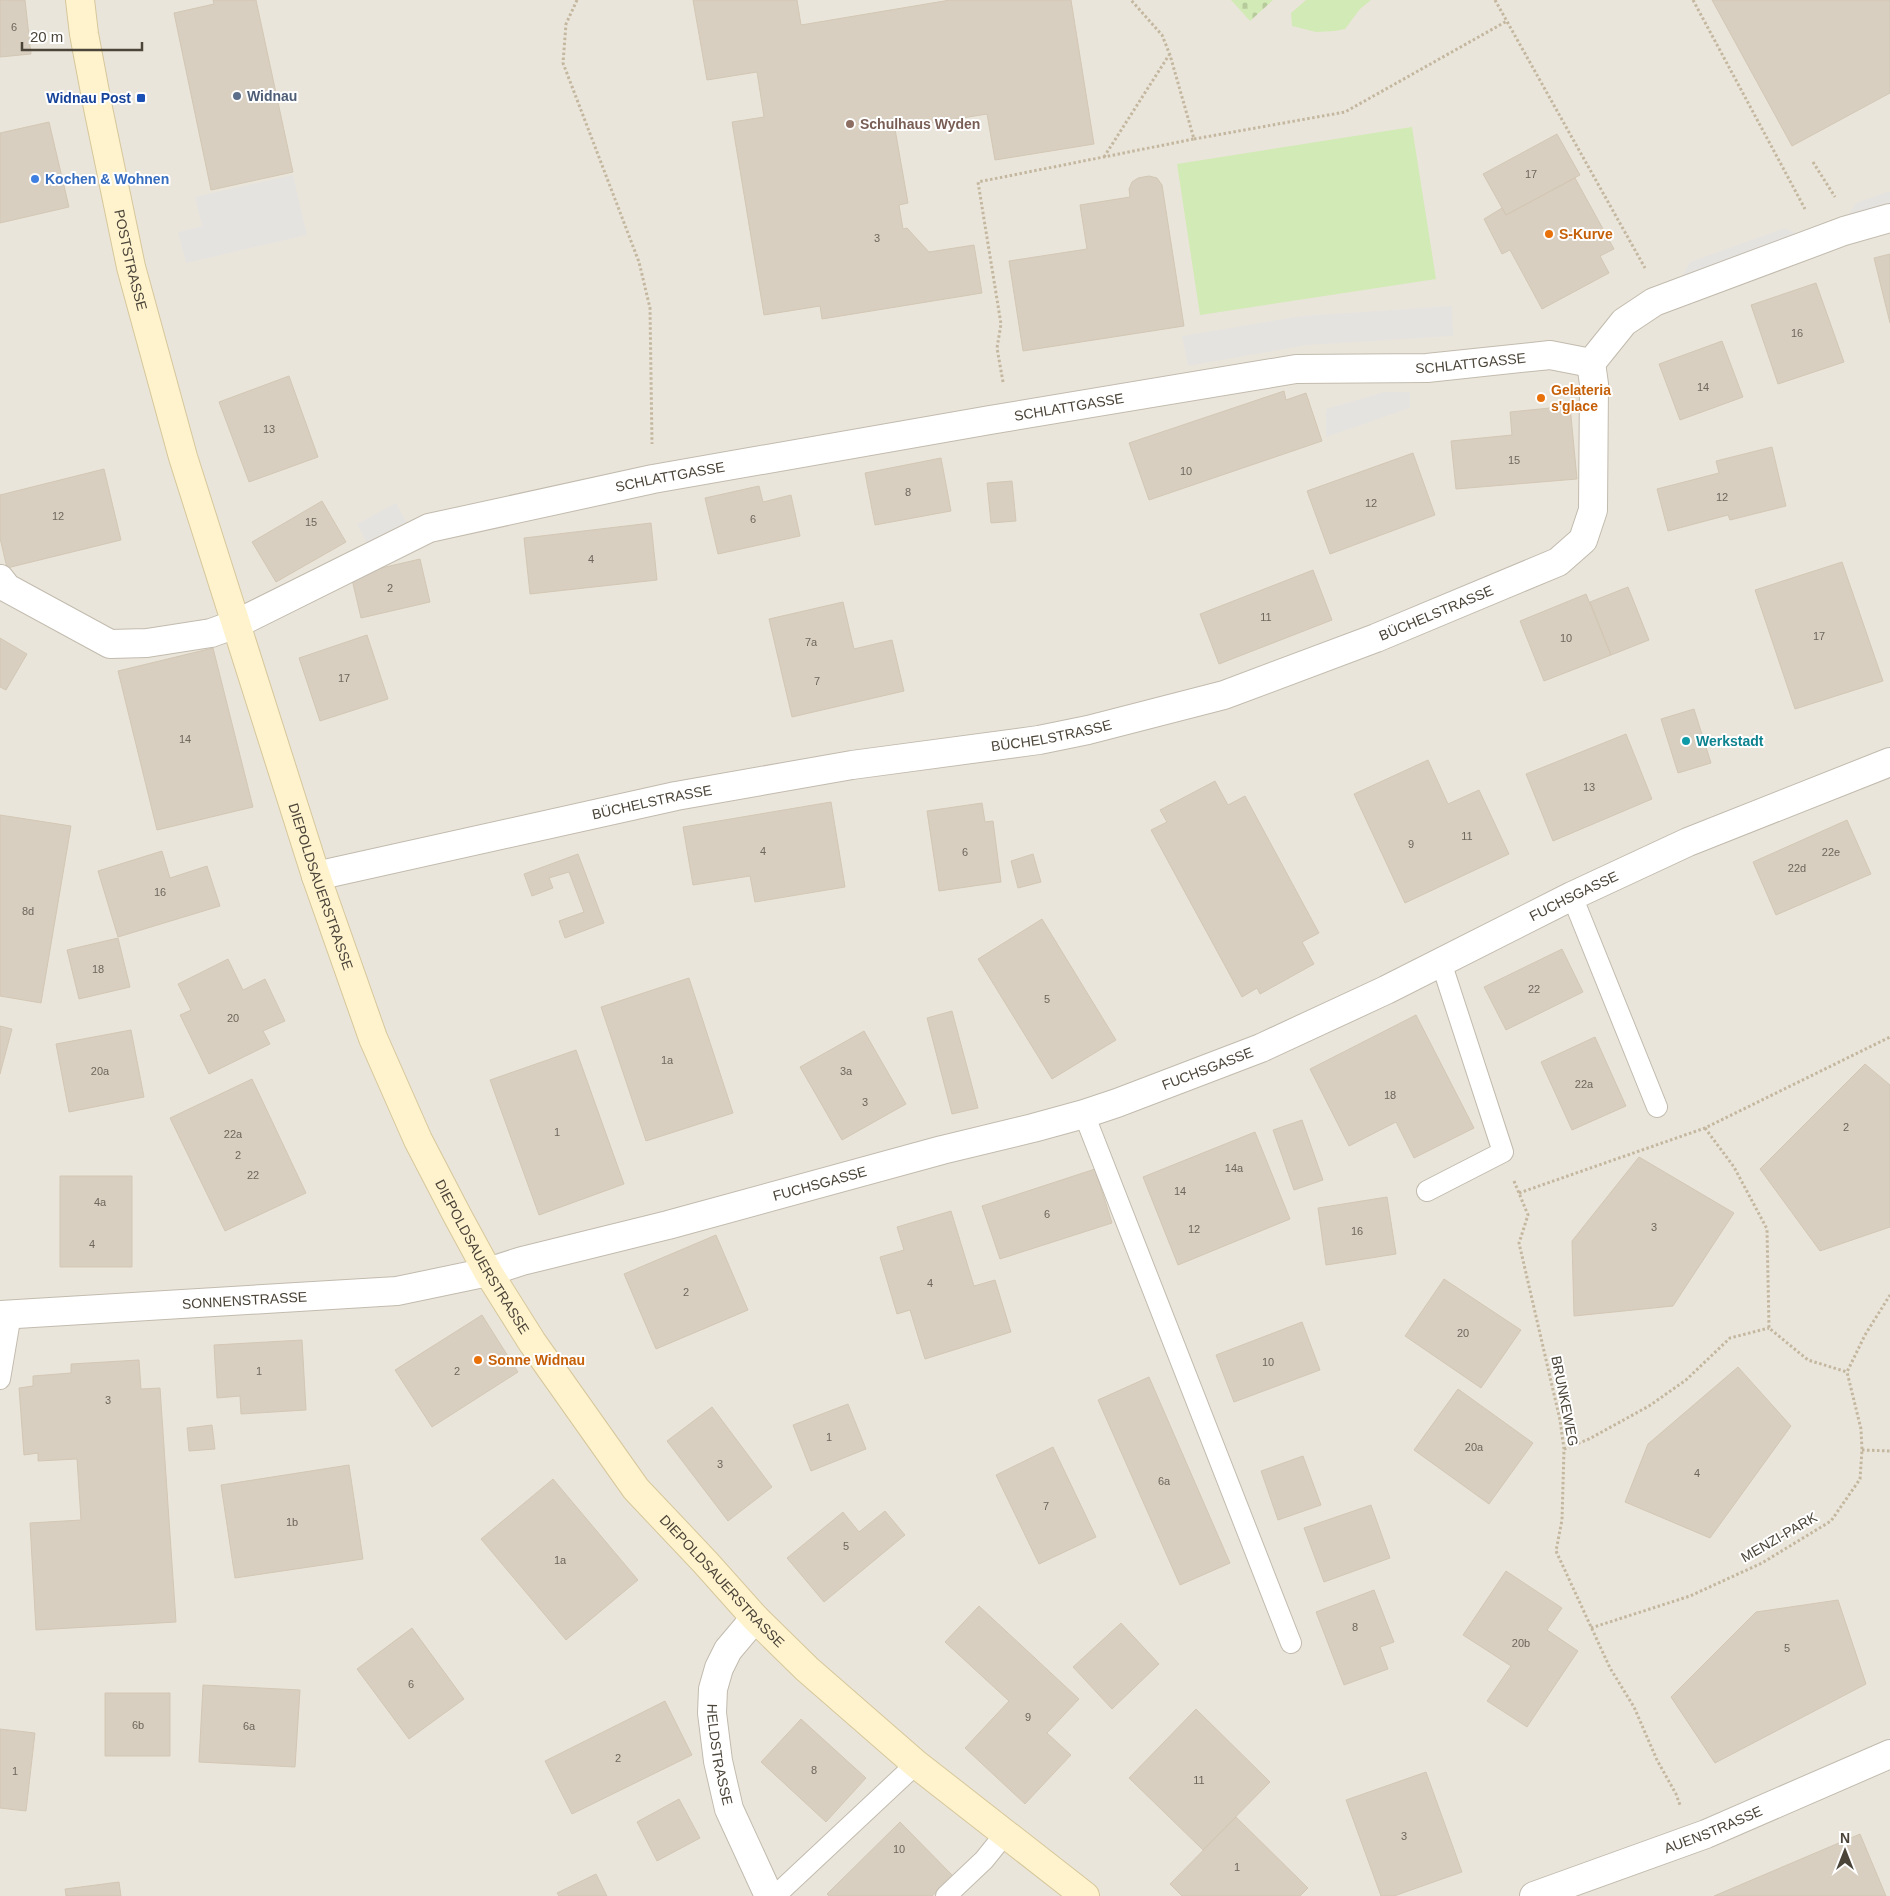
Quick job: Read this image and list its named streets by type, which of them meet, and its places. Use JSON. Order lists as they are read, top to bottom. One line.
{"streets":{"main road":["POSTSTRASSE","DIEPOLDSAUERSTRASSE"],"street":["SCHLATTGASSE","BÜCHELSTRASSE","FUCHSGASSE","SONNENSTRASSE","HELDSTRASSE","AUENSTRASSE"],"path":["BRUNKEWEG","MENZI-PARK"]},"crossings":[["POSTSTRASSE","DIEPOLDSAUERSTRASSE"],["SCHLATTGASSE","BÜCHELSTRASSE"],["SCHLATTGASSE","DIEPOLDSAUERSTRASSE"],["BÜCHELSTRASSE","DIEPOLDSAUERSTRASSE"],["DIEPOLDSAUERSTRASSE","FUCHSGASSE"],["DIEPOLDSAUERSTRASSE","SONNENSTRASSE"],["DIEPOLDSAUERSTRASSE","HELDSTRASSE"],["FUCHSGASSE","SONNENSTRASSE"],["BRUNKEWEG","MENZI-PARK"]],"places":{"other":["Widnau","Schulhaus Wyden","Kochen & Wohnen","S-Kurve","Gelateria s'glace","Werkstadt","Sonne Widnau"],"transit":["Widnau Post"]},"house_numbers":["6","17","3","16","14","13","15","10","8","12","12","12","6","15","4","2","11","17","10","7a","17","7","14","13","11","9","4","6","22e","22d","16","8d","18","22","5","20","1a","20a","3a","22a","18","3","2","1","22a","2","14a","22","14","4a","6","3","12","16","4","4","2","20","10","1","2","3","1","20a","3","4","6a","7","1b","5","1a","8","20b","5","6","9","6b","6a","2","8","1","11","3","10","1"],"scale_bar":"20 m","north":"top"}
